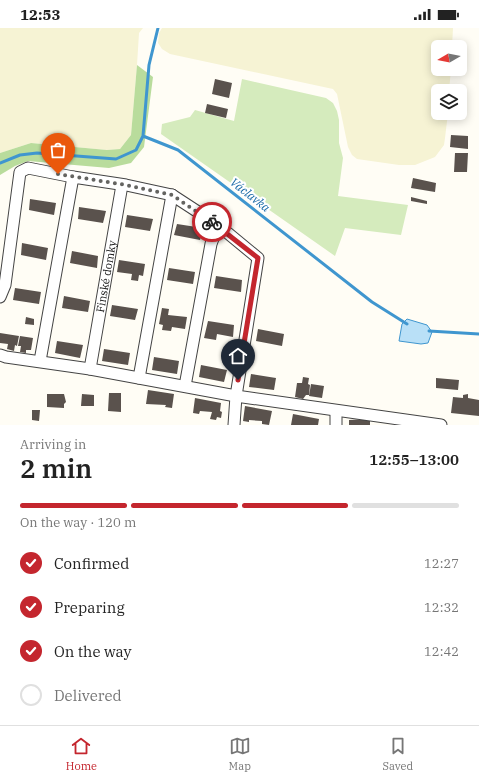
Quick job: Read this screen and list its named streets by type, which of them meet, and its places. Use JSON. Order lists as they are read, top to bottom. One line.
{"streets":{"street":["Finské domky"]},"water":["Václavka"],"north":"left","page":{"status":"12:53","heading":["2 min","Arriving in","12:55–13:00"],"bar":"On the way · 120 m","list":[["Confirmed","12:27"],["Preparing","12:32"],["On the way","12:42"],"Delivered"],"tabs":["Home","Map","Saved"]}}
